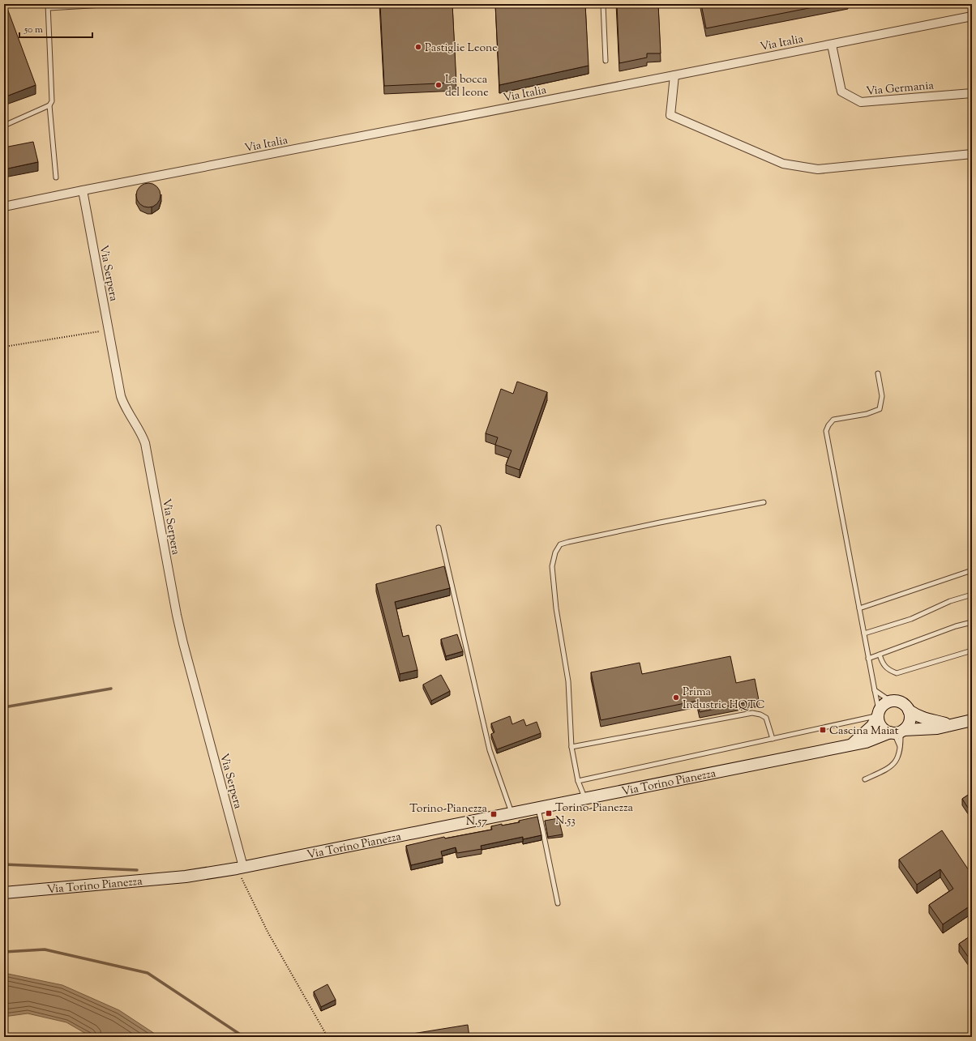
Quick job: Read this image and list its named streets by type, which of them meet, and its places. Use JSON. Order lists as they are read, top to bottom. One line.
{"streets":{"main road":["Via Torino Pianezza"],"street":["Via Italia","Via Germania","Via Serpera"]},"crossings":[["Via Italia","Via Germania"],["Via Italia","Via Serpera"],["Via Serpera","Via Torino Pianezza"]],"places":{"other":["Pastiglie Leone","La bocca del leone","Prima Industrie HQTC"],"transit":["Cascina Maiat","Torino-Pianezza N.53","Torino-Pianezza N.57"]},"scale_bar":"50 m"}
